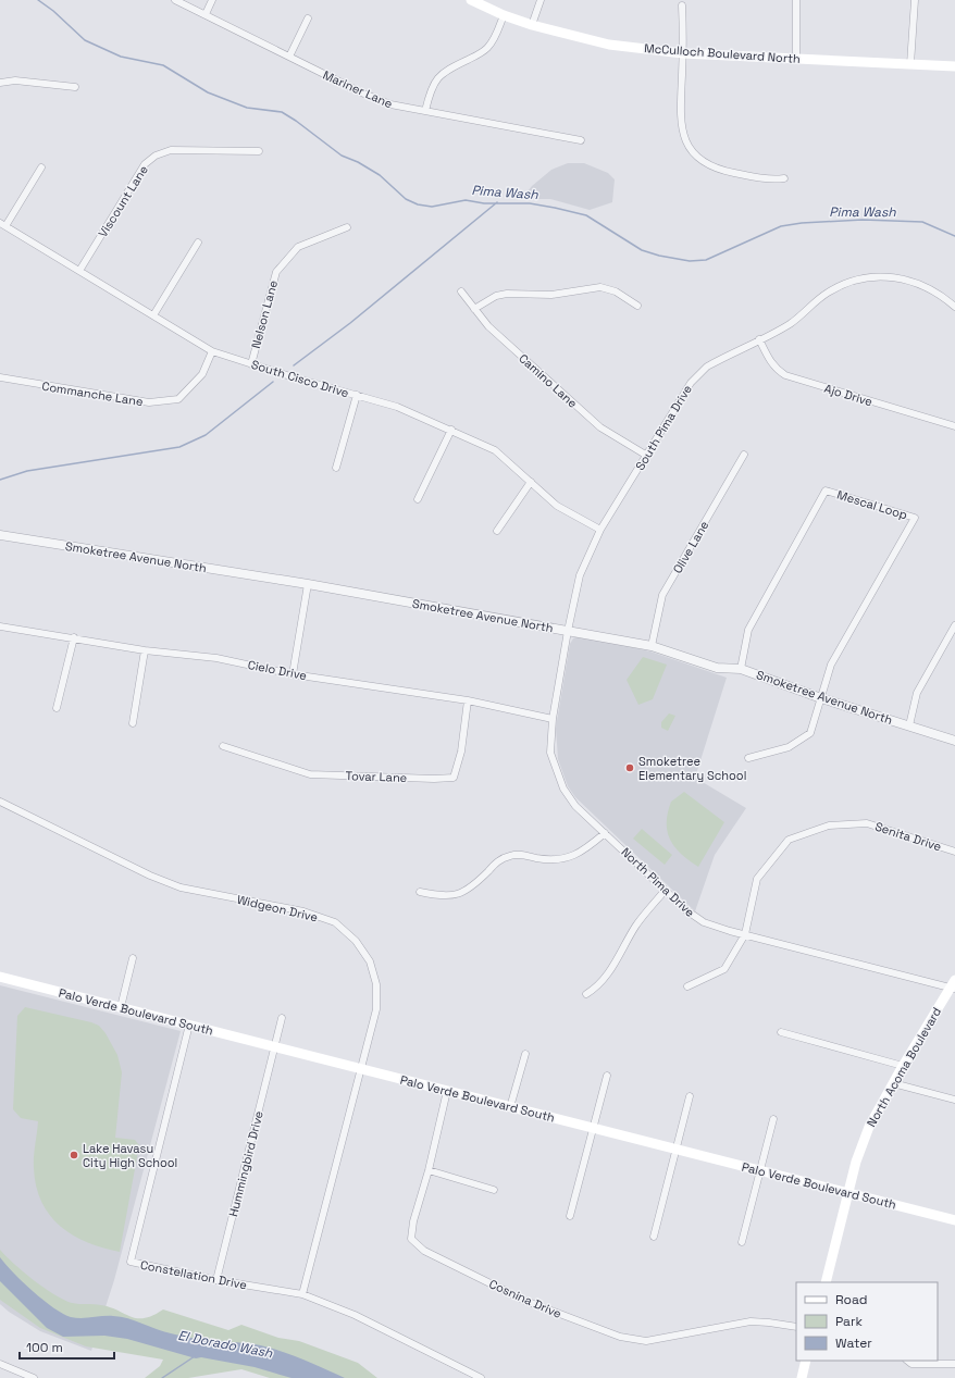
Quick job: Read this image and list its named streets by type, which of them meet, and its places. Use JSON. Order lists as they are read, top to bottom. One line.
{"streets":{"main road":["McCulloch Boulevard North","Palo Verde Boulevard South","North Acoma Boulevard"],"street":["Mariner Lane","Viscount Lane","Nelson Lane","South Cisco Drive","Camino Lane","Commanche Lane","Ajo Drive","South Pima Drive","Mescal Loop","Olive Lane","Smoketree Avenue North","Cielo Drive","Tovar Lane","Senita Drive","North Pima Drive","Widgeon Drive","Hummingbird Drive","Constellation Drive","Cosnina Drive"]},"crossings":[["Viscount Lane","South Cisco Drive"],["Nelson Lane","South Cisco Drive"],["South Cisco Drive","Commanche Lane"],["South Cisco Drive","South Pima Drive"],["Camino Lane","South Pima Drive"],["Ajo Drive","South Pima Drive"],["South Pima Drive","Smoketree Avenue North"],["South Pima Drive","North Pima Drive"],["Mescal Loop","Smoketree Avenue North"],["Olive Lane","Smoketree Avenue North"],["Smoketree Avenue North","North Pima Drive"],["Cielo Drive","Tovar Lane"],["Cielo Drive","North Pima Drive"],["Senita Drive","North Pima Drive"],["North Pima Drive","North Acoma Boulevard"],["Widgeon Drive","Palo Verde Boulevard South"],["Widgeon Drive","Constellation Drive"],["Palo Verde Boulevard South","North Acoma Boulevard"],["Palo Verde Boulevard South","Hummingbird Drive"],["Palo Verde Boulevard South","Constellation Drive"],["Palo Verde Boulevard South","Cosnina Drive"],["Hummingbird Drive","Constellation Drive"]],"water":["Pima Wash","El Dorado Wash"],"places":["Smoketree Elementary School","Lake Havasu City High School"],"legend":["Road","Park","Water"],"scale_bar":"100 m"}
